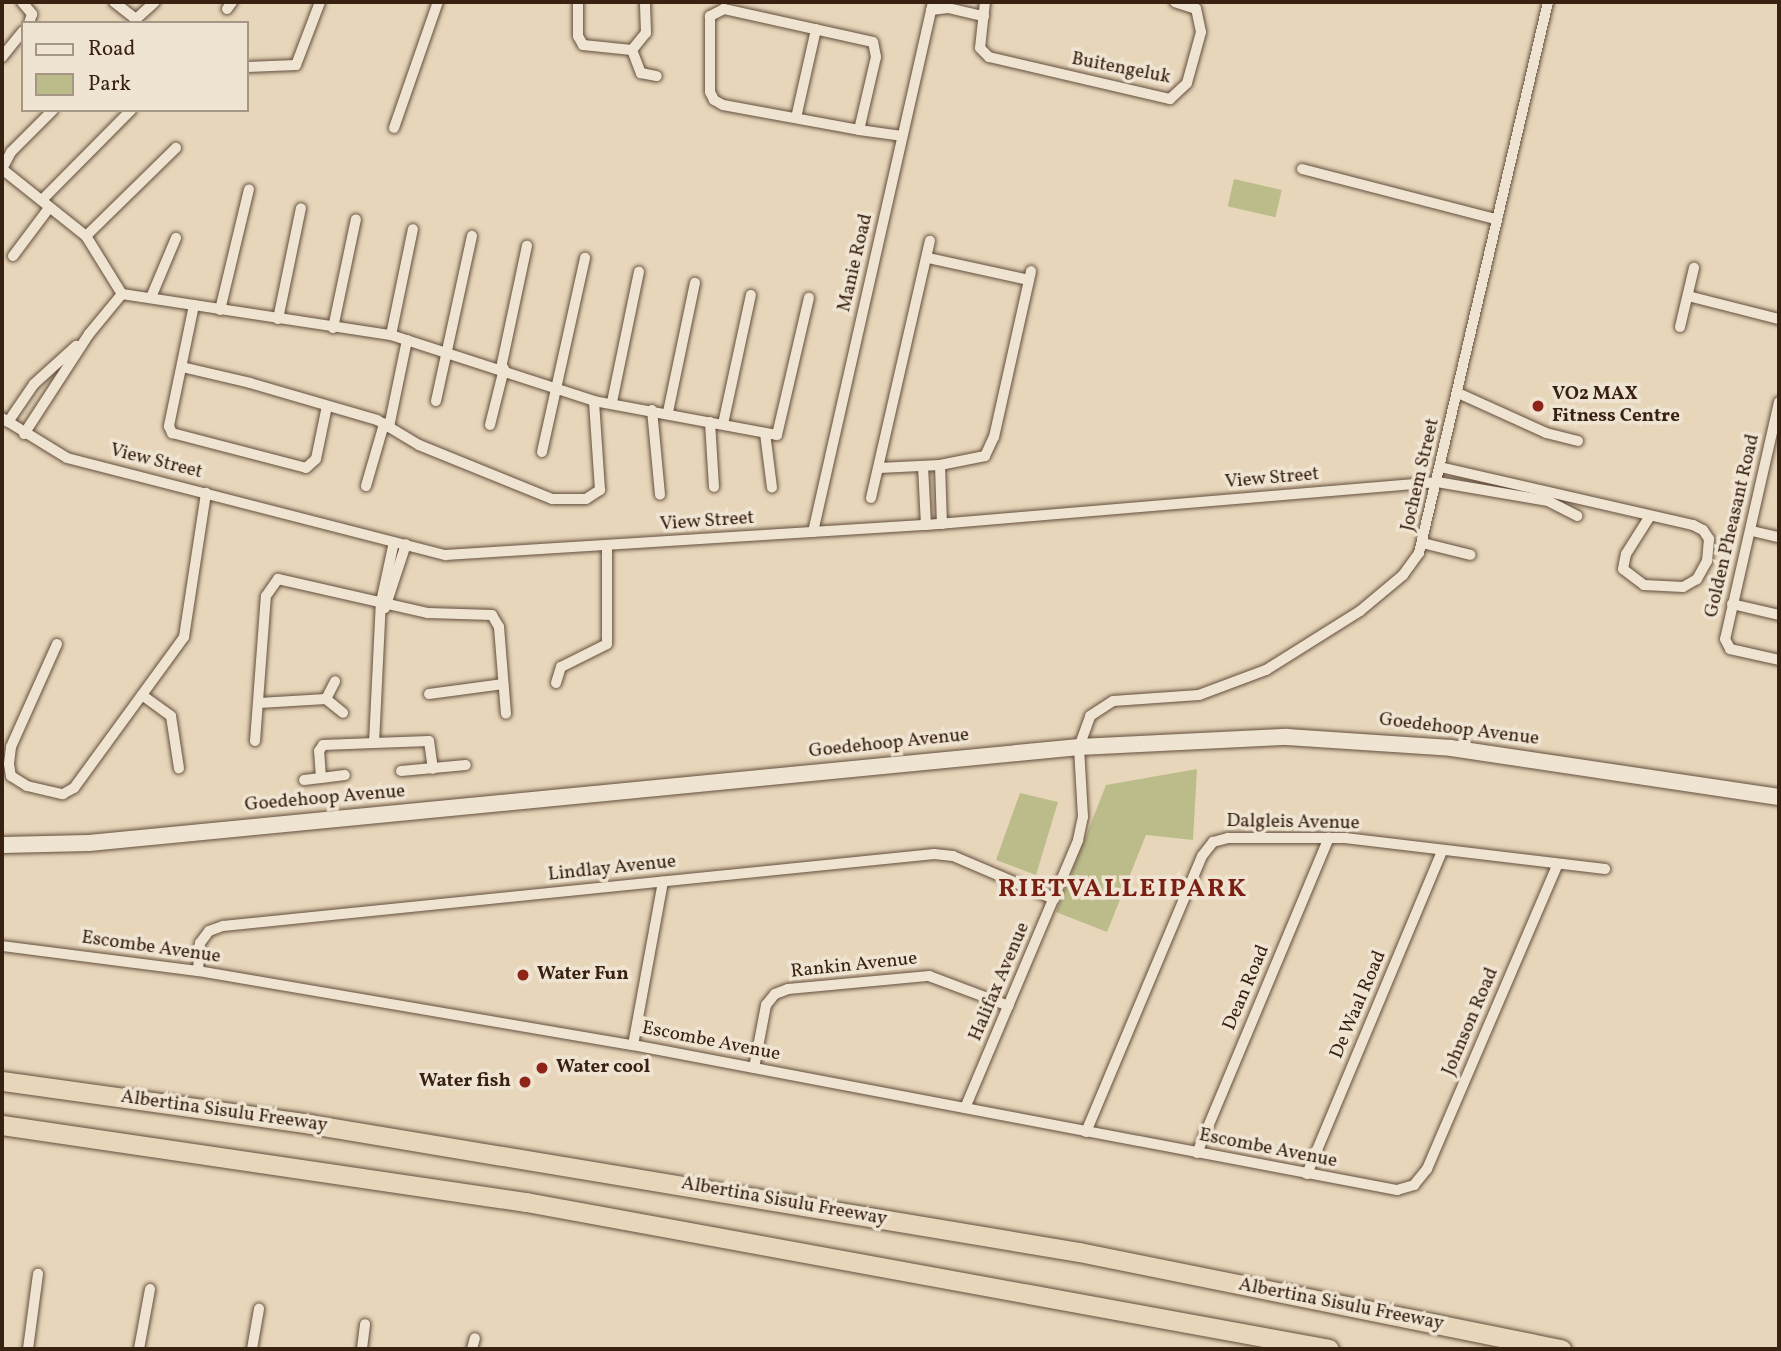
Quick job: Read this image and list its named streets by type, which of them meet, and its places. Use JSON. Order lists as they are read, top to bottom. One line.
{"streets":{"highway":["Albertina Sisulu Freeway"],"main road":["Goedehoop Avenue"],"street":["Buitengeluk","Manie Road","View Street","Jochem Street","Golden Pheasant Road","Dalgleis Avenue","Lindlay Avenue","Escombe Avenue","Rankin Avenue","Halifax Avenue","Dean Road","De Waal Road","Johnson Road"]},"crossings":[["Manie Road","View Street"],["View Street","Jochem Street"],["Jochem Street","Goedehoop Avenue"],["Jochem Street","Halifax Avenue"],["Goedehoop Avenue","Halifax Avenue"],["Dalgleis Avenue","Escombe Avenue"],["Dalgleis Avenue","Dean Road"],["Dalgleis Avenue","De Waal Road"],["Dalgleis Avenue","Johnson Road"],["Lindlay Avenue","Escombe Avenue"],["Lindlay Avenue","Halifax Avenue"],["Escombe Avenue","Rankin Avenue"],["Escombe Avenue","Halifax Avenue"],["Escombe Avenue","Dean Road"],["Escombe Avenue","De Waal Road"],["Escombe Avenue","Johnson Road"],["Rankin Avenue","Halifax Avenue"]],"districts":["RIETVALLEIPARK"],"places":["VO2 MAX Fitness Centre","Water Fun","Water cool","Water fish"],"legend":["Road","Park"]}
